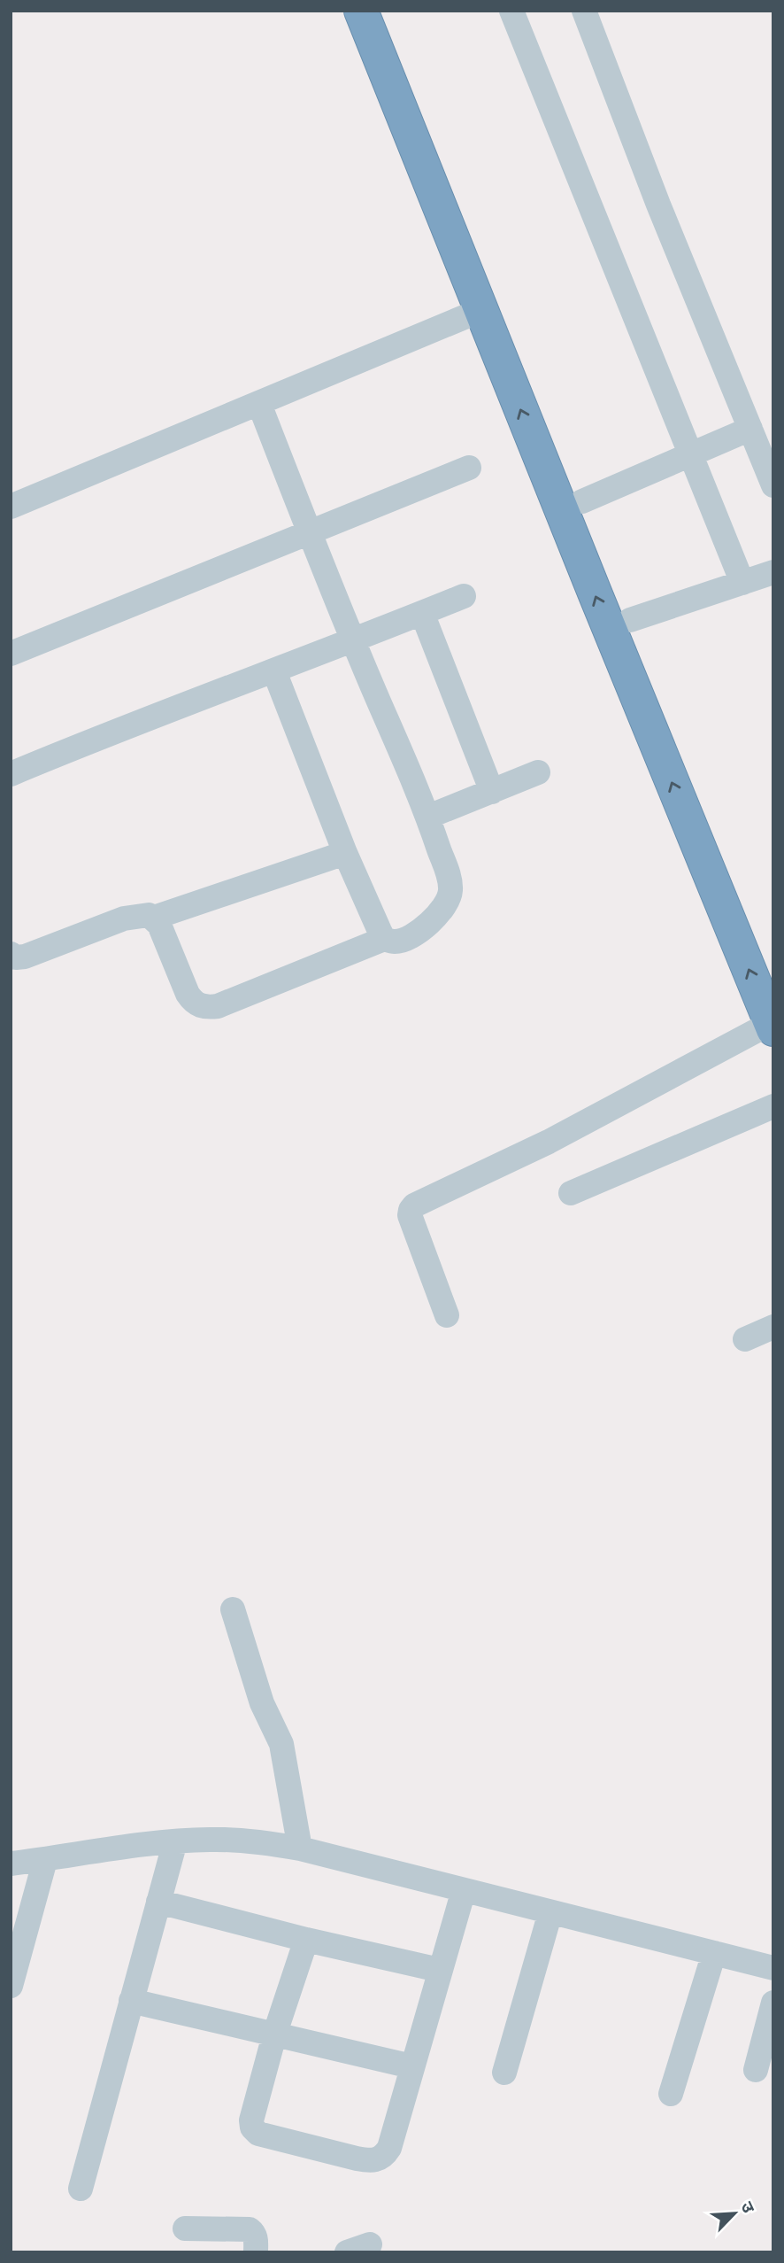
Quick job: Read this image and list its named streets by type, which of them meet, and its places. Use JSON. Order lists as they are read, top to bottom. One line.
{"north":"top right"}
